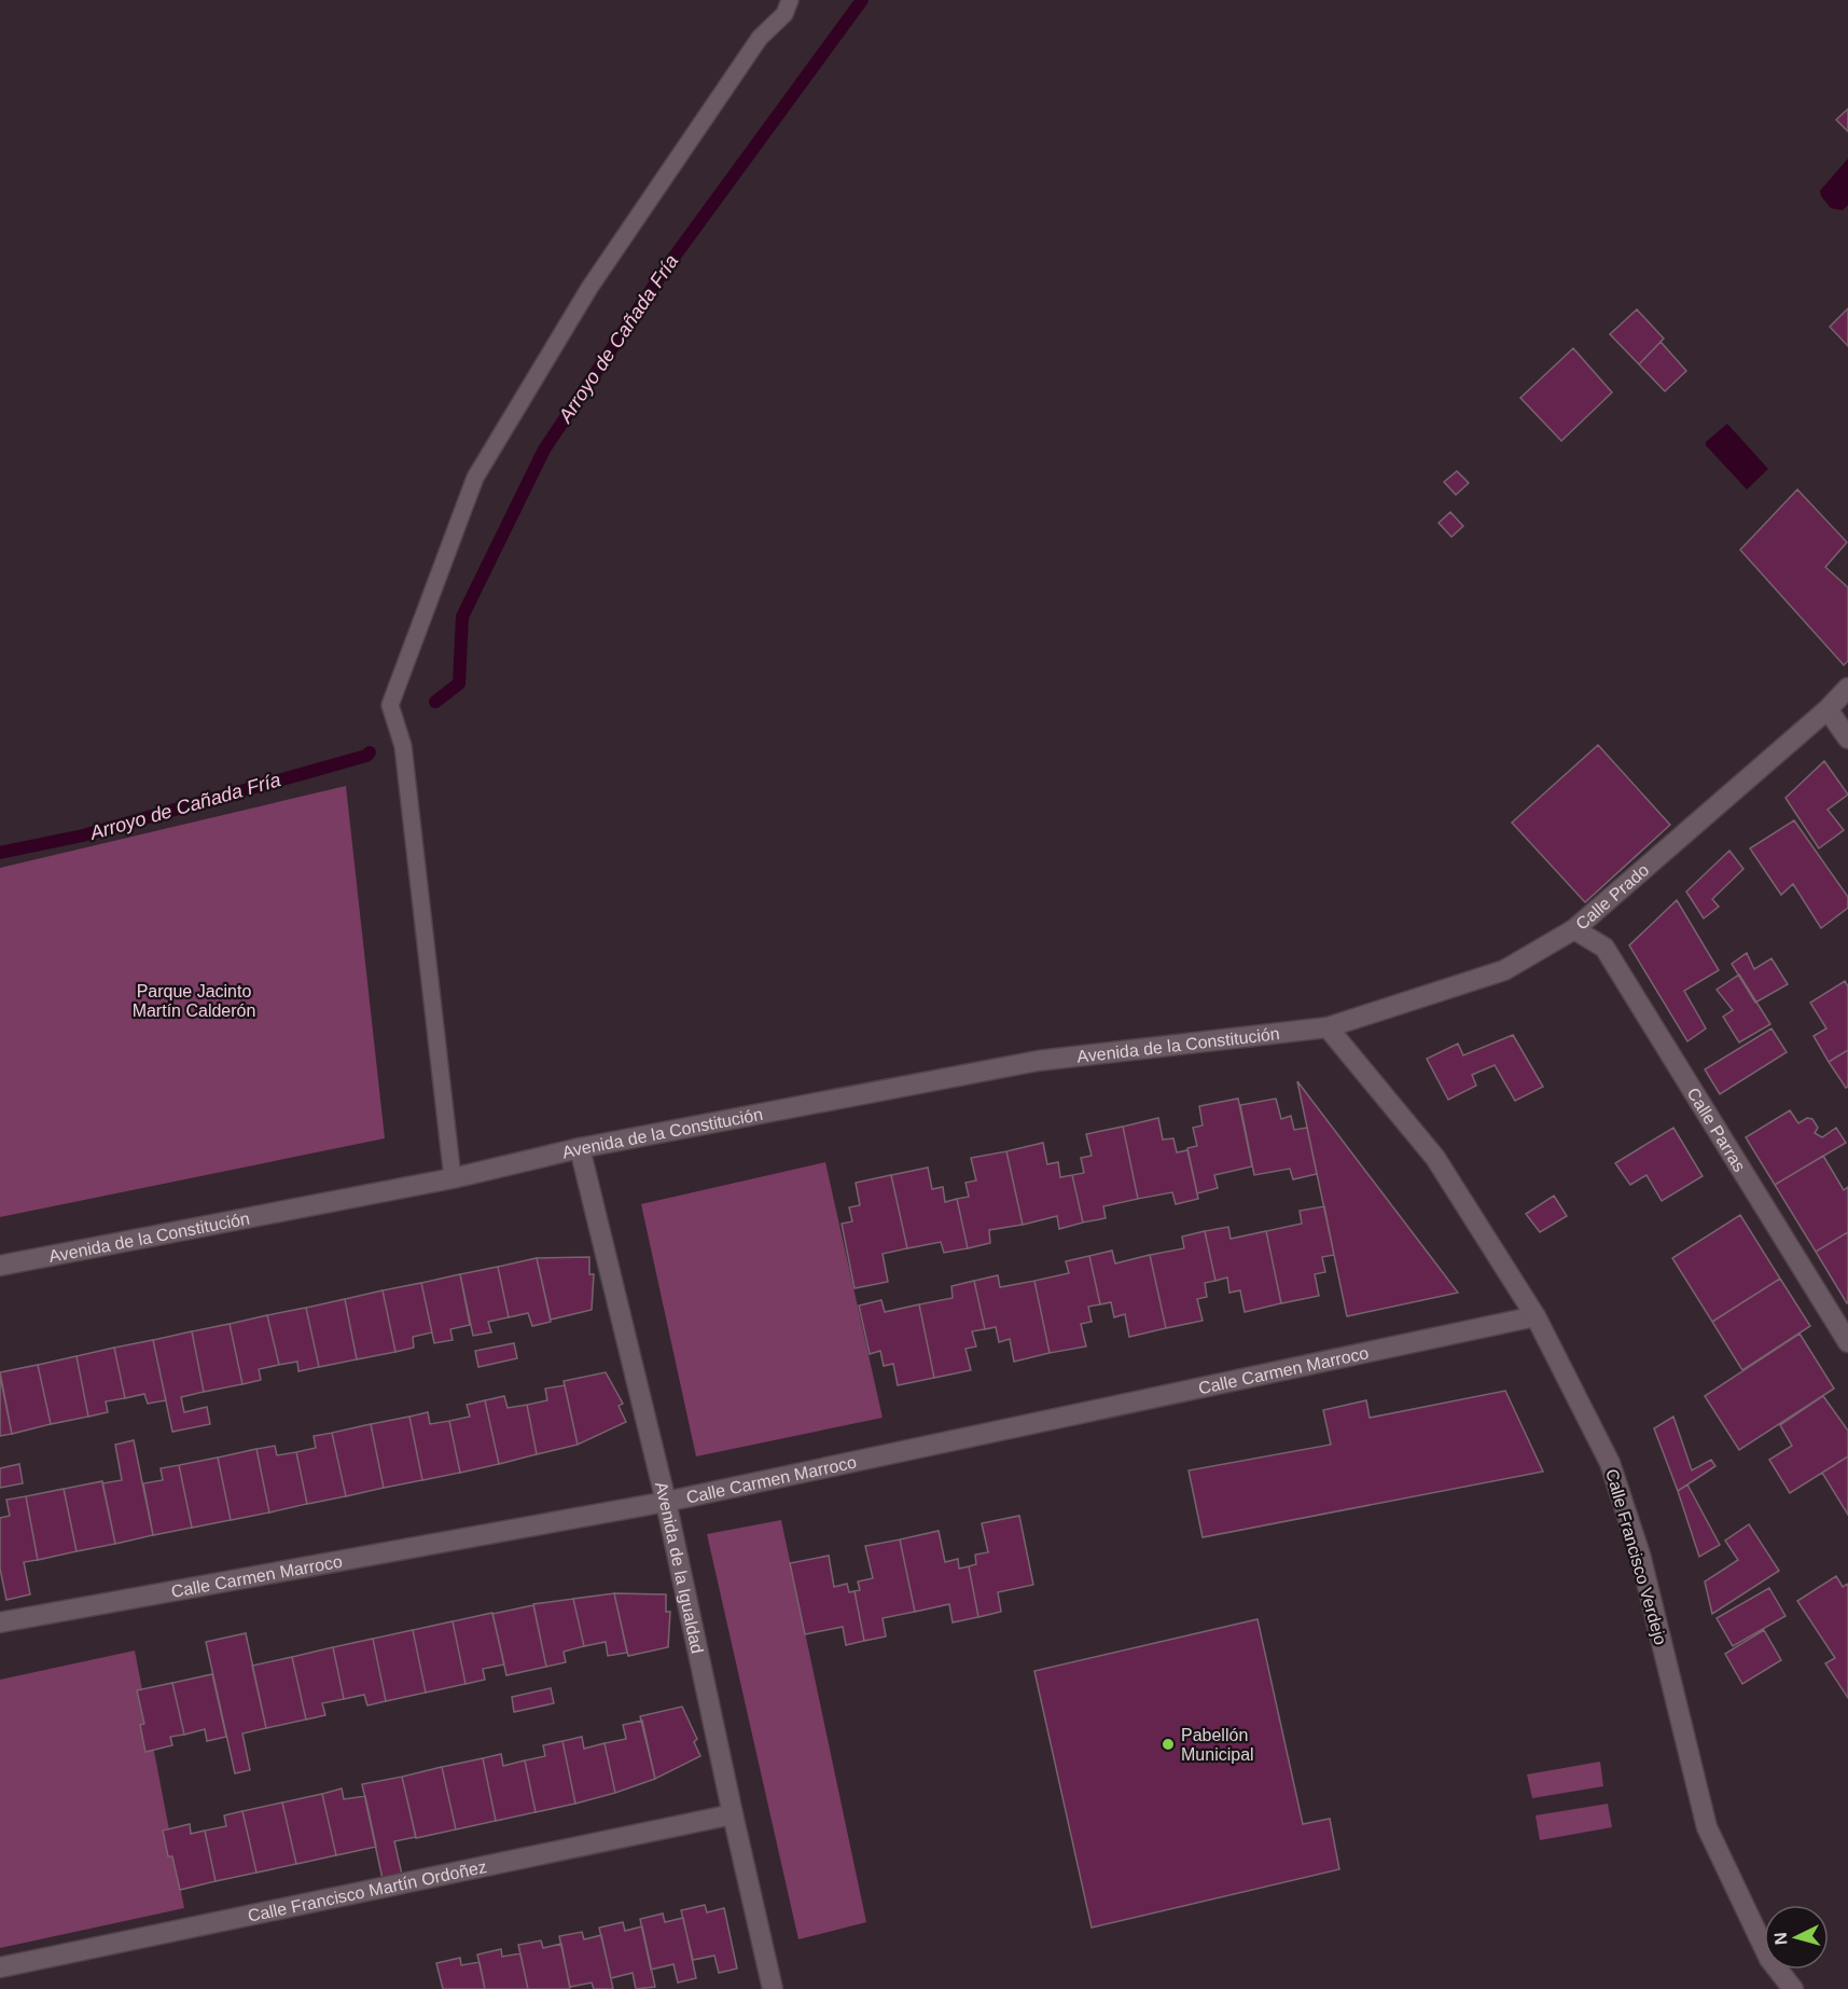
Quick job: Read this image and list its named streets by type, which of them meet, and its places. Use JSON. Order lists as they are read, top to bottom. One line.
{"streets":{"street":["Calle Prado","Avenida de la Constitución","Calle Parras","Calle Carmen Marroco","Calle Francisco Verdejo","Avenida de la Igualdad","Calle Francisco Martín Ordoñez"]},"crossings":[["Calle Prado","Avenida de la Constitución"],["Calle Prado","Calle Parras"],["Calle Prado","Calle Francisco Verdejo"],["Avenida de la Constitución","Calle Francisco Verdejo"],["Avenida de la Constitución","Avenida de la Igualdad"],["Calle Carmen Marroco","Calle Francisco Verdejo"],["Calle Carmen Marroco","Avenida de la Igualdad"],["Avenida de la Igualdad","Calle Francisco Martín Ordoñez"]],"water":["Arroyo de Cañada Fría"],"parks":["Parque Jacinto Martín Calderón"],"places":["Pabellón Municipal"],"north":"left"}
